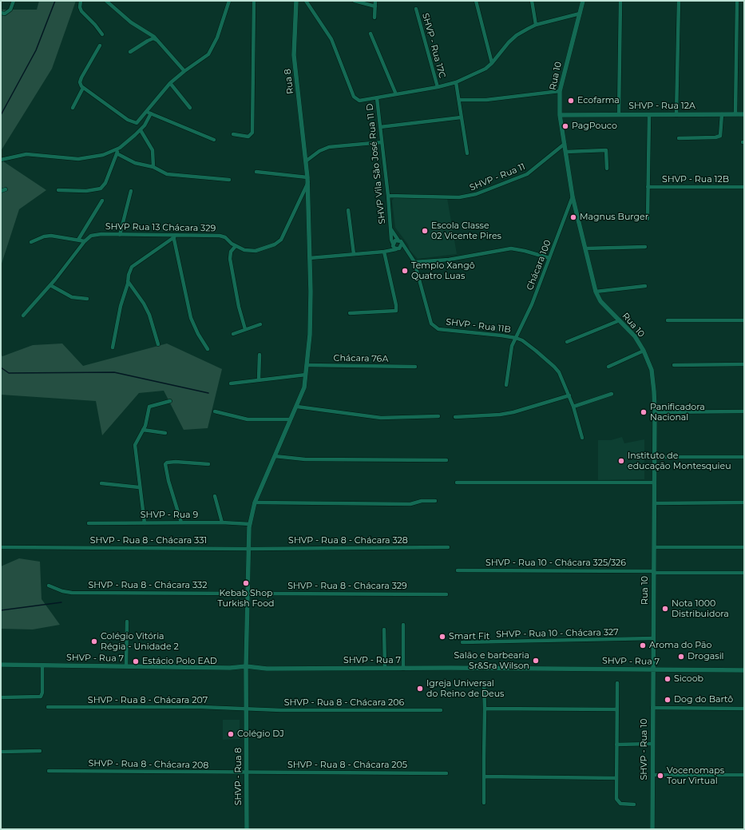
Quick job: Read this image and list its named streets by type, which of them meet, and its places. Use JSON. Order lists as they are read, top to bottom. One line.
{"streets":{"street":["SHVP - Rua 17C","Rua 10","Rua 8","SHVP - Rua 12A","SHVP Vila São José Rua 11 D","SHVP - Rua 11","SHVP - Rua 12B","SHVP Rua 13 Chácara 329","Chácara 100","SHVP - Rua 11B","Chácara 76A","SHVP - Rua 9","SHVP - Rua 8 - Chácara 331","SHVP - Rua 8 - Chácara 328","SHVP - Rua 10 - Chácara 325/326","SHVP - Rua 8 - Chácara 332","SHVP - Rua 8 - Chácara 329","SHVP - Rua 10 - Chácara 327","SHVP - Rua 7","SHVP - Rua 8 - Chácara 207","SHVP - Rua 8 - Chácara 206","SHVP - Rua 10","SHVP - Rua 8 - Chácara 208","SHVP - Rua 8 - Chácara 205","SHVP - Rua 8"]},"crossings":[["Rua 10","SHVP - Rua 12A"],["Rua 10","SHVP - Rua 11"],["Rua 10","Chácara 100"],["Rua 10","SHVP - Rua 10 - Chácara 325/326"],["Rua 10","SHVP - Rua 10 - Chácara 327"],["Rua 10","SHVP - Rua 7"],["Rua 10","SHVP - Rua 10"],["Rua 8","Chácara 76A"],["Rua 8","SHVP - Rua 8"],["SHVP Vila São José Rua 11 D","SHVP - Rua 11"],["SHVP Vila São José Rua 11 D","SHVP - Rua 11B"],["Chácara 100","SHVP - Rua 11B"],["SHVP - Rua 9","SHVP - Rua 8"],["SHVP - Rua 8 - Chácara 331","SHVP - Rua 8 - Chácara 328"],["SHVP - Rua 8 - Chácara 331","SHVP - Rua 8"],["SHVP - Rua 8 - Chácara 328","SHVP - Rua 8"],["SHVP - Rua 8 - Chácara 332","SHVP - Rua 8 - Chácara 329"],["SHVP - Rua 8 - Chácara 332","SHVP - Rua 8"],["SHVP - Rua 8 - Chácara 329","SHVP - Rua 8"],["SHVP - Rua 7","SHVP - Rua 10"],["SHVP - Rua 7","SHVP - Rua 8"],["SHVP - Rua 8 - Chácara 207","SHVP - Rua 8 - Chácara 206"],["SHVP - Rua 8 - Chácara 207","SHVP - Rua 8"],["SHVP - Rua 8 - Chácara 206","SHVP - Rua 8"],["SHVP - Rua 8 - Chácara 208","SHVP - Rua 8 - Chácara 205"],["SHVP - Rua 8 - Chácara 208","SHVP - Rua 8"],["SHVP - Rua 8 - Chácara 205","SHVP - Rua 8"]],"places":["Ecofarma","PagPouco","Magnus Burger","Escola Classe 02 Vicente Pires","Templo Xangô Quatro Luas","Panificadora Nacional","Instituto de educação Montesquieu","Kebab Shop Turkish Food","Nota 1000 Distribuidora","Smart Fit","Colégio Vitória Régia - Unidade 2","Aroma do Pão","Drogasil","Salão e barbearia Sr&Sra Wilson","Estácio Polo EAD","Sicoob","Igreja Universal do Reino de Deus","Dog do Bartô","Colégio DJ","Vocenomaps Tour Virtual"]}
